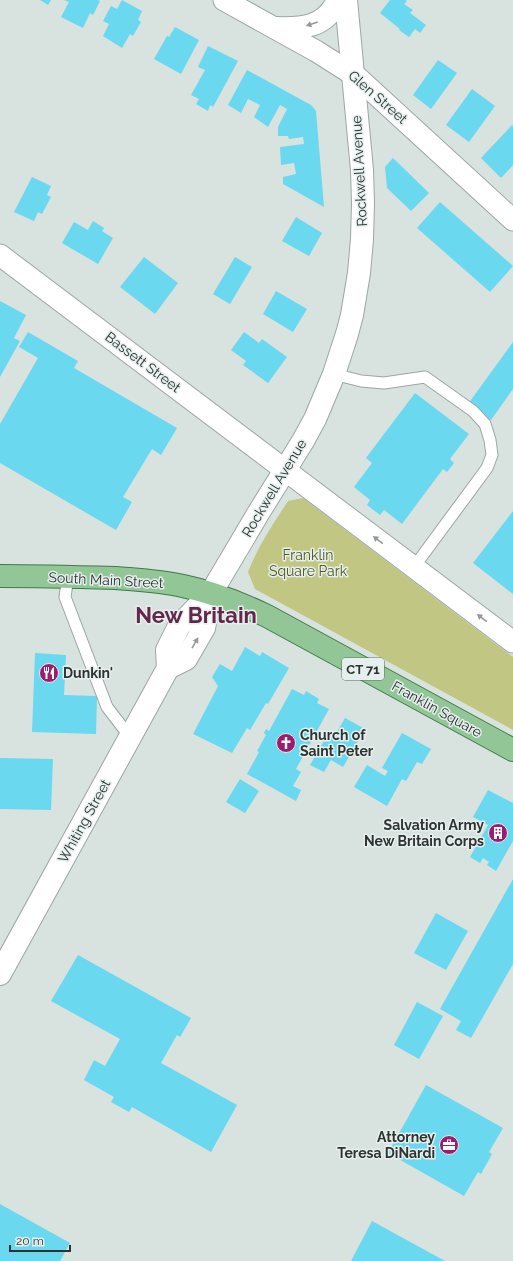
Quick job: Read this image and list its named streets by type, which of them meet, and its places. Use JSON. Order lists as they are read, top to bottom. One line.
{"streets":{"main road":["South Main Street","CT 71","Franklin Square"],"street":["Glen Street","Rockwell Avenue","Bassett Street","Whiting Street"]},"crossings":[["Glen Street","Rockwell Avenue"],["Rockwell Avenue","Bassett Street"],["Rockwell Avenue","South Main Street"],["Rockwell Avenue","Franklin Square"],["Rockwell Avenue","Whiting Street"],["South Main Street","Franklin Square"],["South Main Street","Whiting Street"],["Franklin Square","Whiting Street"]],"districts":["New Britain"],"parks":["Franklin Square Park"],"places":{"restaurant":["Dunkin'"],"church":["Church of Saint Peter"],"building":["Salvation Army New Britain Corps"],"office":["Attorney Teresa DiNardi"]},"scale_bar":"20 m"}
